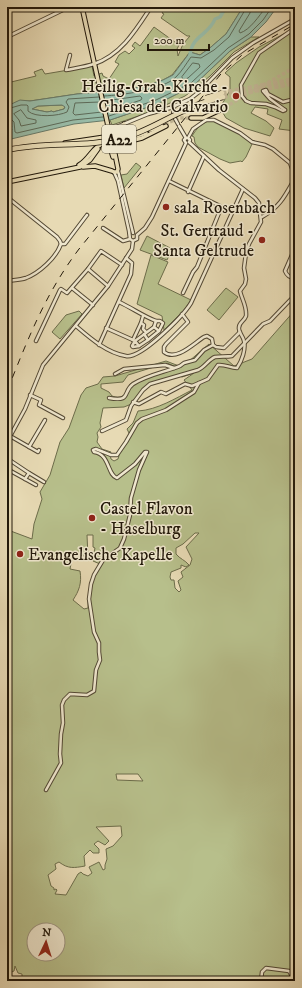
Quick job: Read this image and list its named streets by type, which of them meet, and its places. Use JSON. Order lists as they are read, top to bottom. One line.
{"streets":{"highway":["A22"]},"places":["Heilig-Grab-Kirche - Chiesa del Calvario","sala Rosenbach","St. Gertraud - Santa Geltrude","Castel Flavon - Haselburg","Evangelische Kapelle"],"scale_bar":"200 m","north":"top"}
